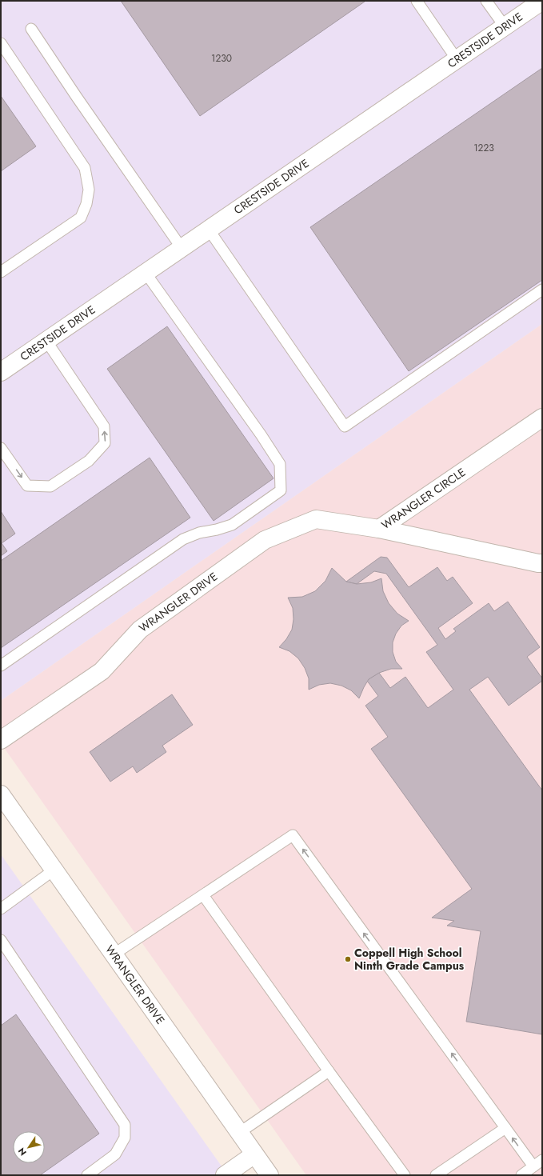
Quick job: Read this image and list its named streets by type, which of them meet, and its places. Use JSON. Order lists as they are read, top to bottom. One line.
{"streets":{"street":["CRESTSIDE DRIVE","WRANGLER CIRCLE","WRANGLER DRIVE"]},"crossings":[["WRANGLER CIRCLE","WRANGLER DRIVE"]],"places":["Coppell High School Ninth Grade Campus"],"house_numbers":["1230","1223"],"north":"bottom left"}
